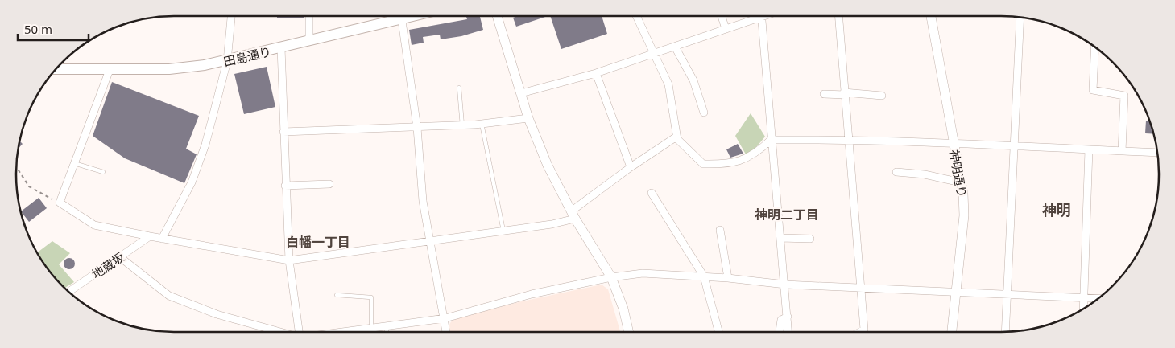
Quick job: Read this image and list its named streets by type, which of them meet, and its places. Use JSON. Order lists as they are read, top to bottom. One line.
{"streets":{"main road":["田島通り"],"street":["神明通り","地蔵坂"]},"districts":["神明","神明二丁目","白幡一丁目"],"scale_bar":"50 m"}
